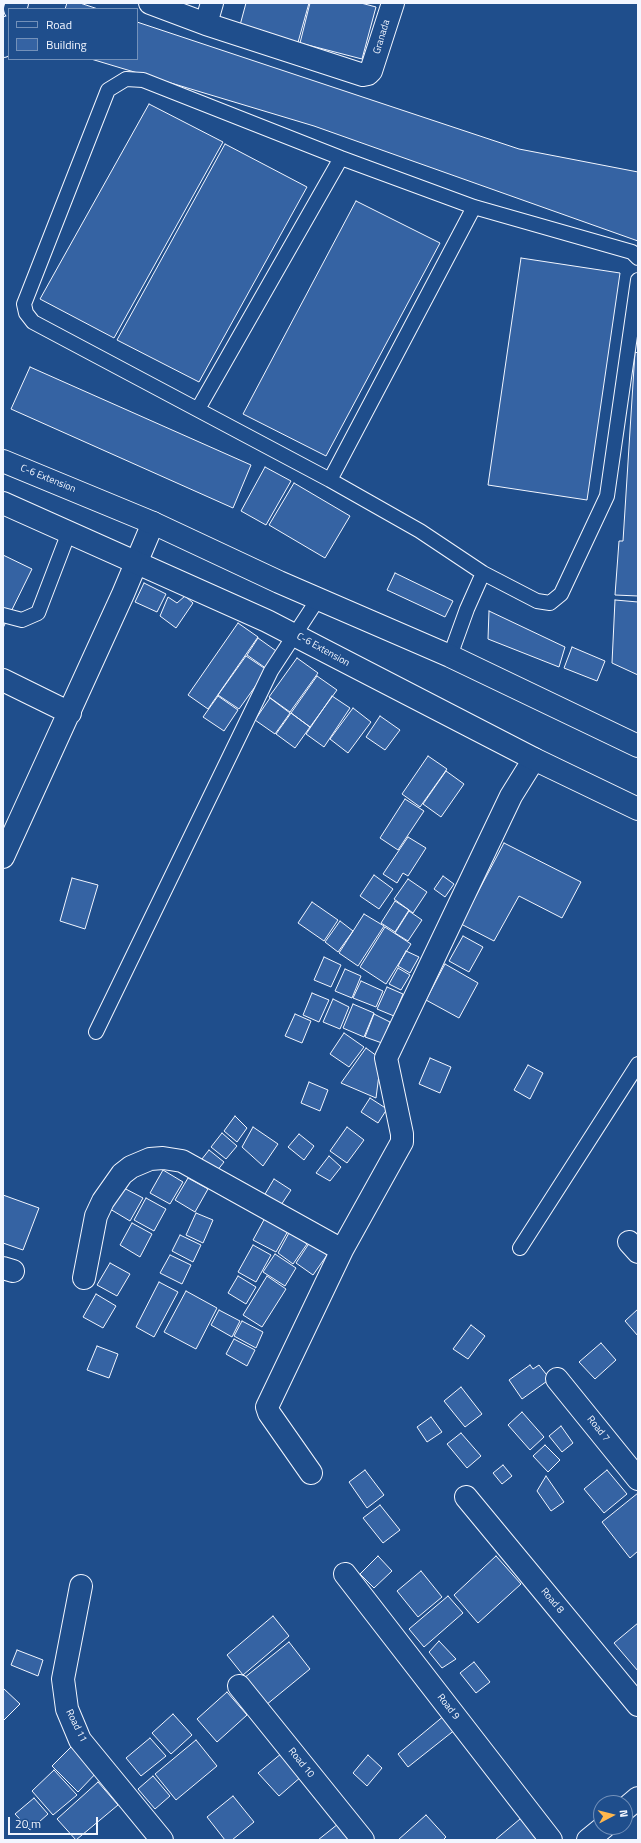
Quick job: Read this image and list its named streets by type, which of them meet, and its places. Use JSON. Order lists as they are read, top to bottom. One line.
{"streets":{"street":["Granada","C-6 Extension","Road 7","Road 8","Road 9","Road 11","Road 10"]},"legend":["Road","Building"],"scale_bar":"20 m","north":"right"}
